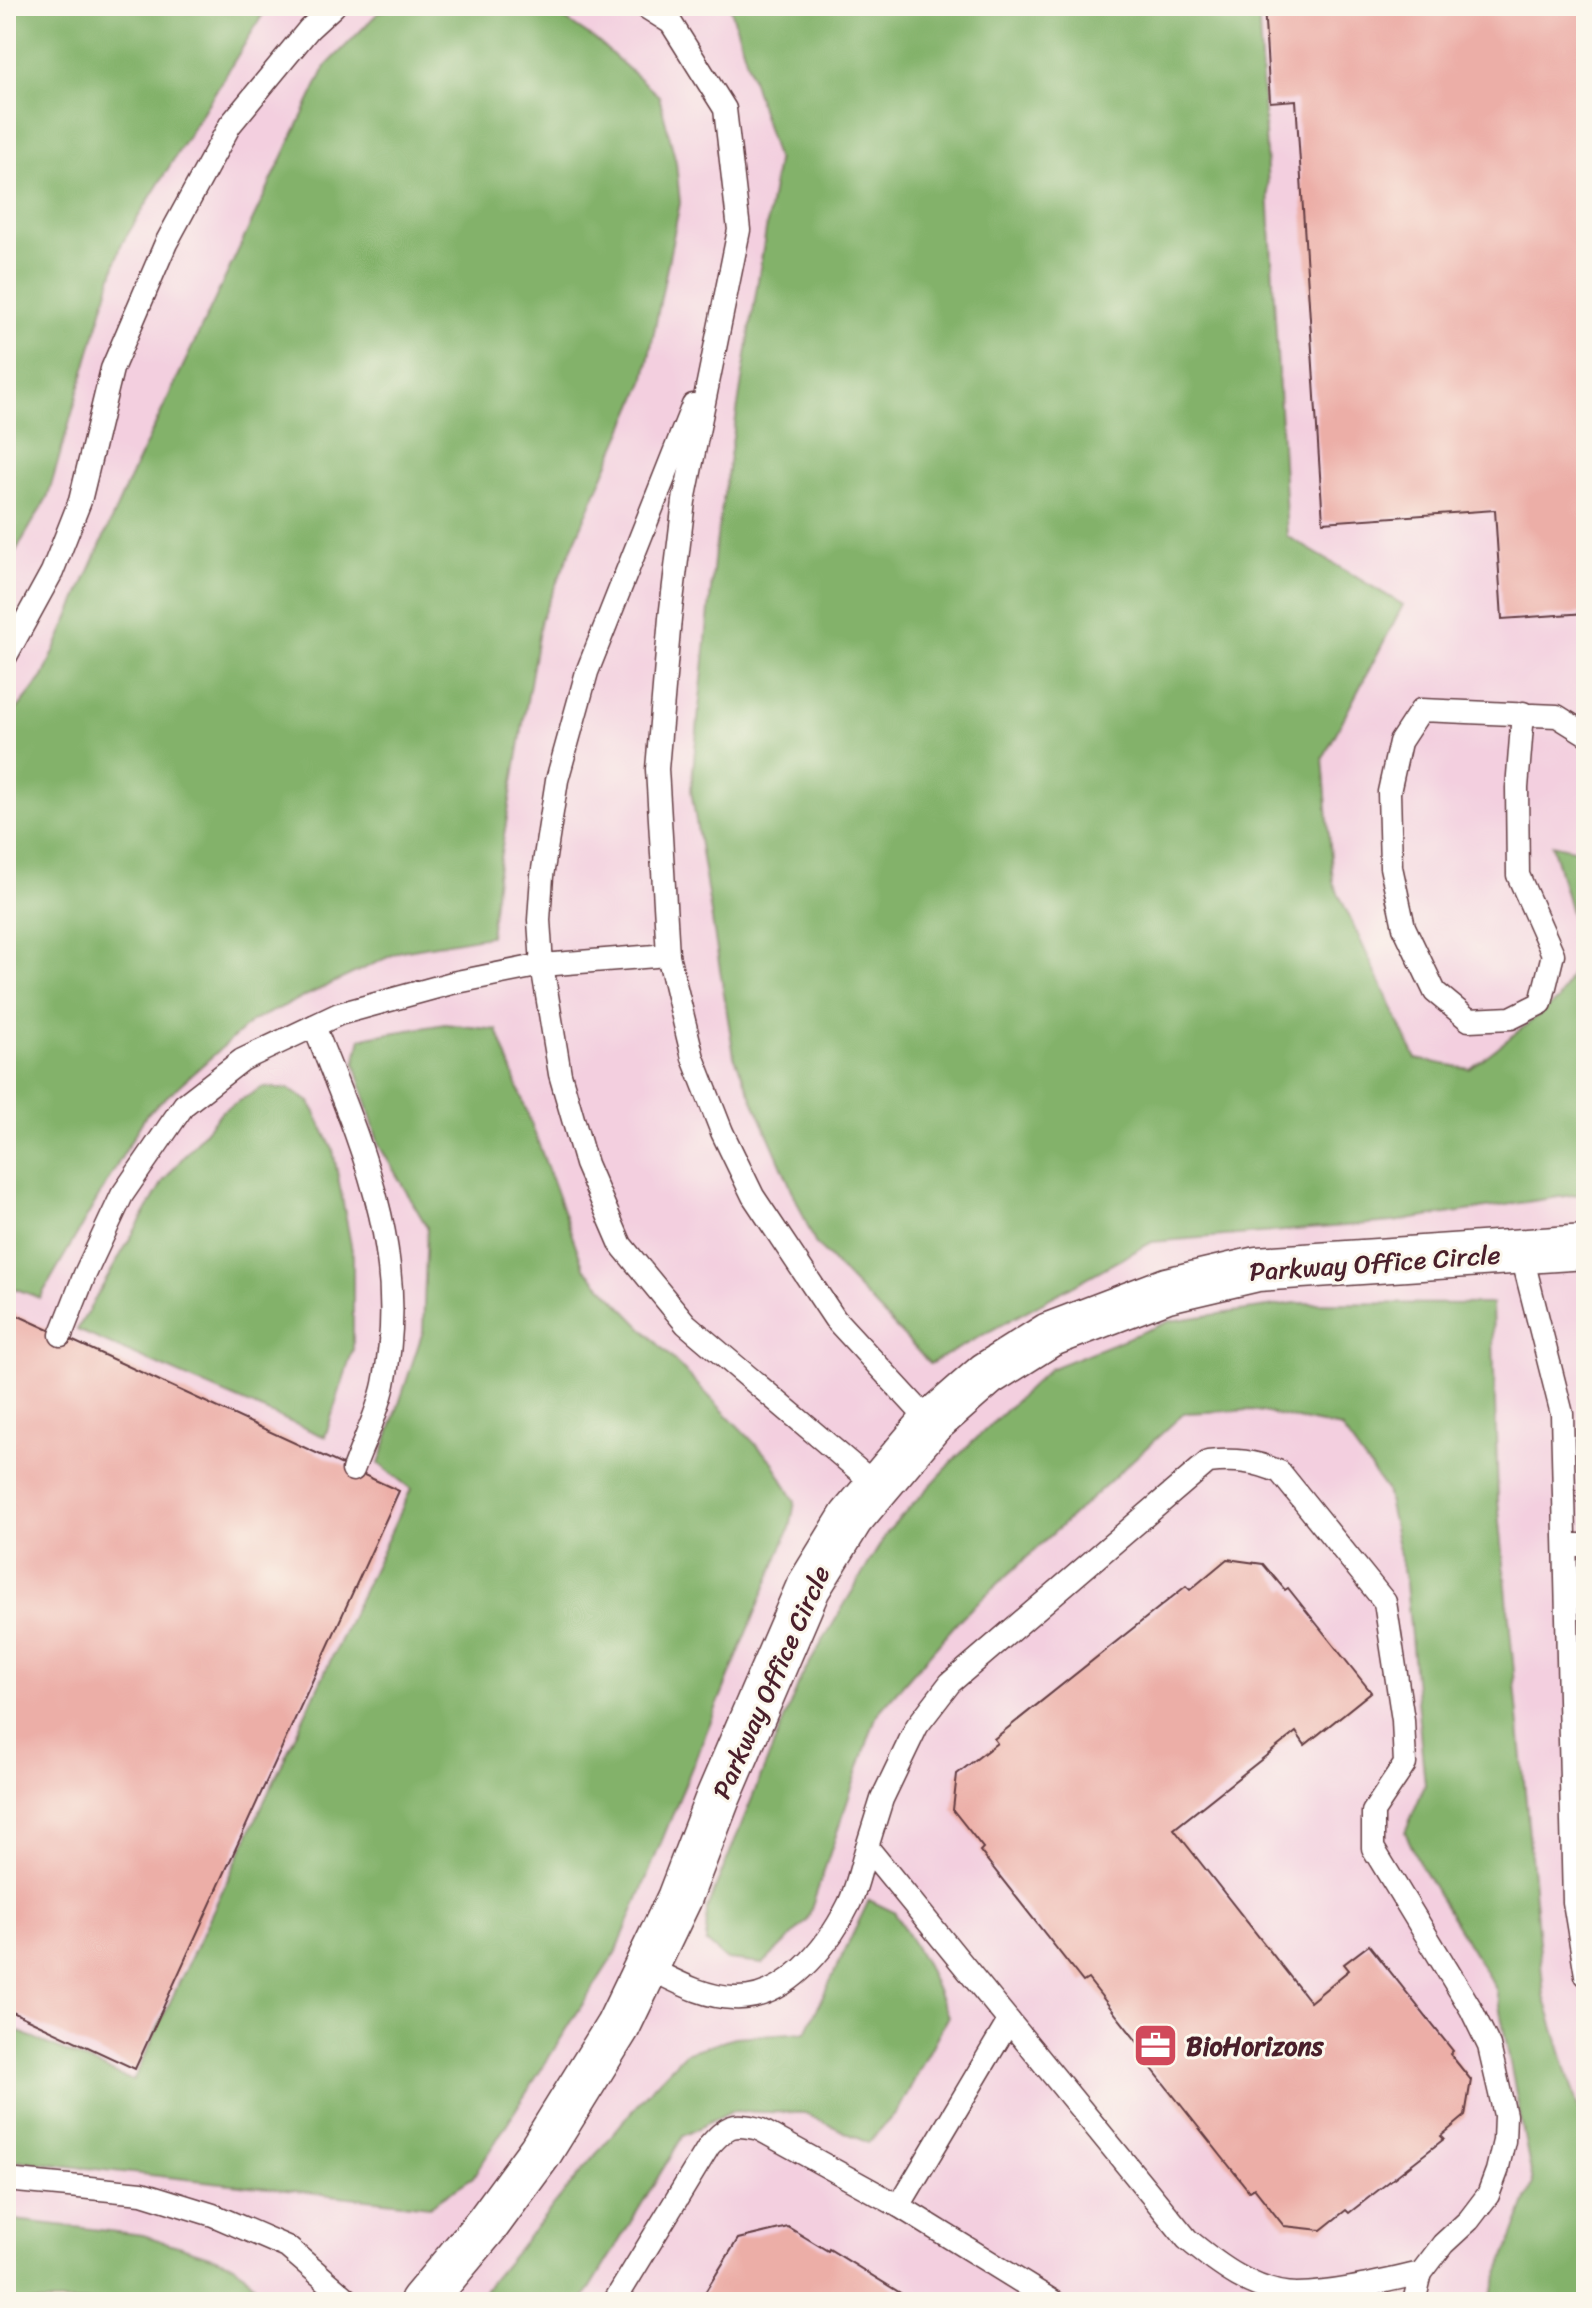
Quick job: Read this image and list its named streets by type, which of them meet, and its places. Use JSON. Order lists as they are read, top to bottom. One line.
{"streets":{"street":["Parkway Office Circle"]},"places":{"office":["BioHorizons"]}}
